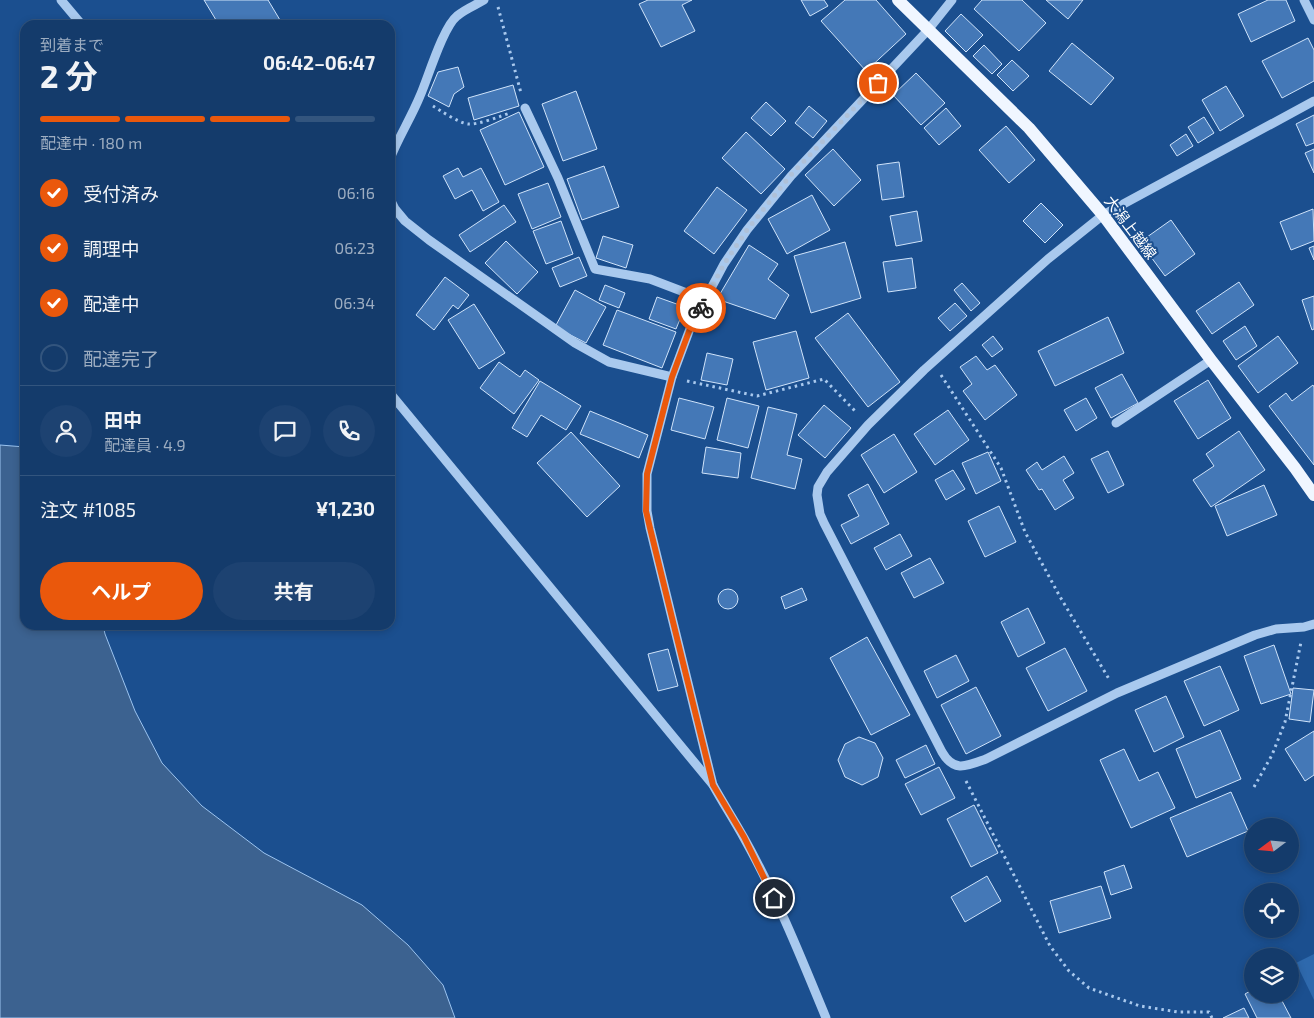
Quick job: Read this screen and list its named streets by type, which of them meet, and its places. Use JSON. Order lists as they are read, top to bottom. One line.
{"streets":{"main road":["大潟上越線"]},"north":"left","page":{"heading":["2 分","到着まで","06:42–06:47"],"panel":["田中","配達員 · 4.9","注文 #1085","¥1,230"],"bar":"配達中 · 180 m","list":[["受付済み","06:16"],["調理中","06:23"],["配達中","06:34"],"配達完了"],"buttons":["ヘルプ","共有"]}}
